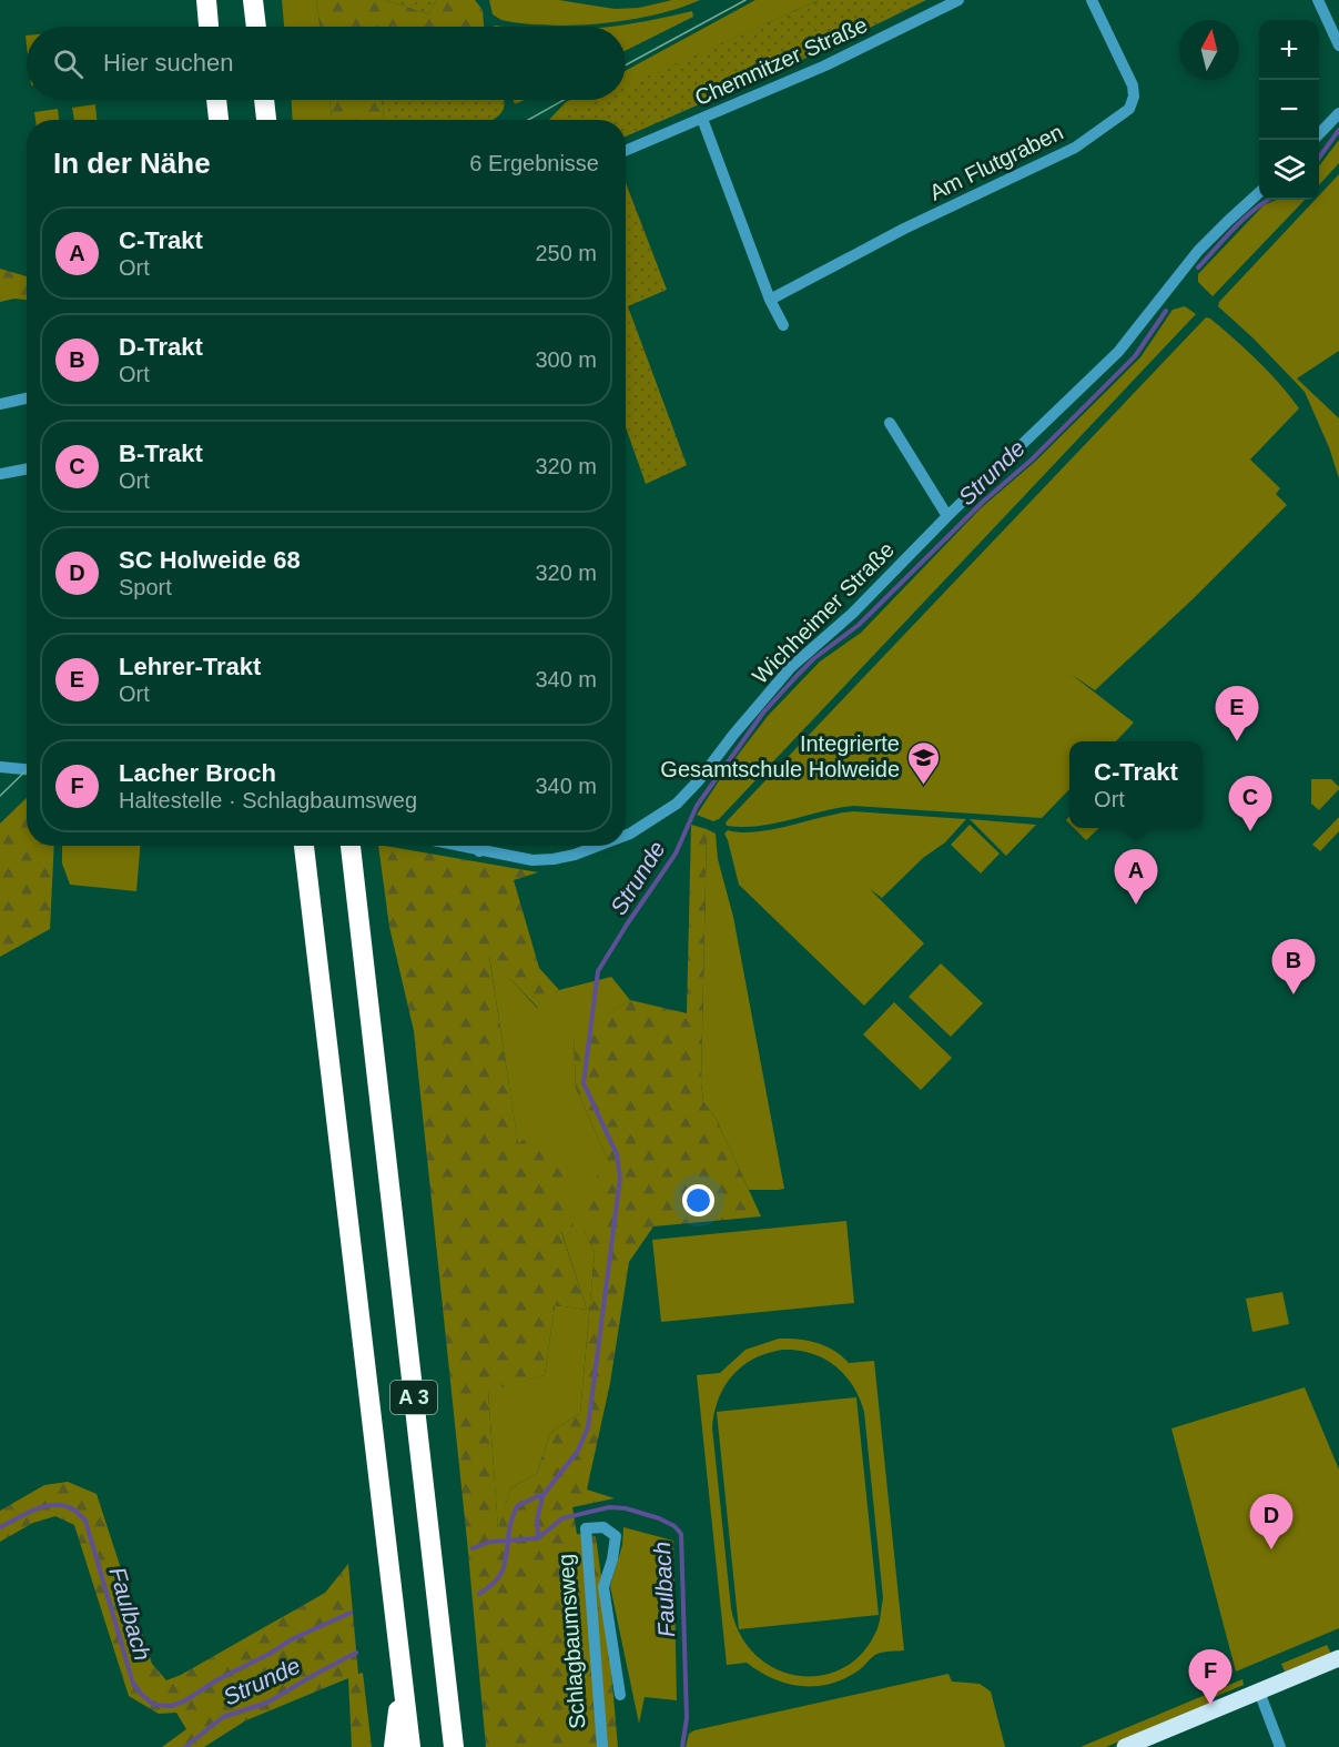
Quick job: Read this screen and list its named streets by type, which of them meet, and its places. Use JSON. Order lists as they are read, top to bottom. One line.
{"streets":{"highway":["A 3"],"street":["Chemnitzer Straße","Am Flutgraben","Wichheimer Straße","Schlagbaumsweg"]},"water":["Strunde","Faulbach"],"places":{"school or university":["Integrierte Gesamtschule Holweide"]},"north":"top","page":{"map_buttons":["+","−"],"search":"Hier suchen","heading":["In der Nähe","6 Ergebnisse"],"list":[{"mark":"A","name":"C-Trakt","note":"Ort","value":"250 m"},{"mark":"B","name":"D-Trakt","note":"Ort","value":"300 m"},{"mark":"C","name":"B-Trakt","note":"Ort","value":"320 m"},{"mark":"D","name":"SC Holweide 68","note":"Sport","value":"320 m"},{"mark":"E","name":"Lehrer-Trakt","note":"Ort","value":"340 m"},{"mark":"F","name":"Lacher Broch","note":"Haltestelle · Schlagbaumsweg","value":"340 m"}],"pins":["E","C","A","B","D","F"],"popup":["C-Trakt","Ort"]}}
